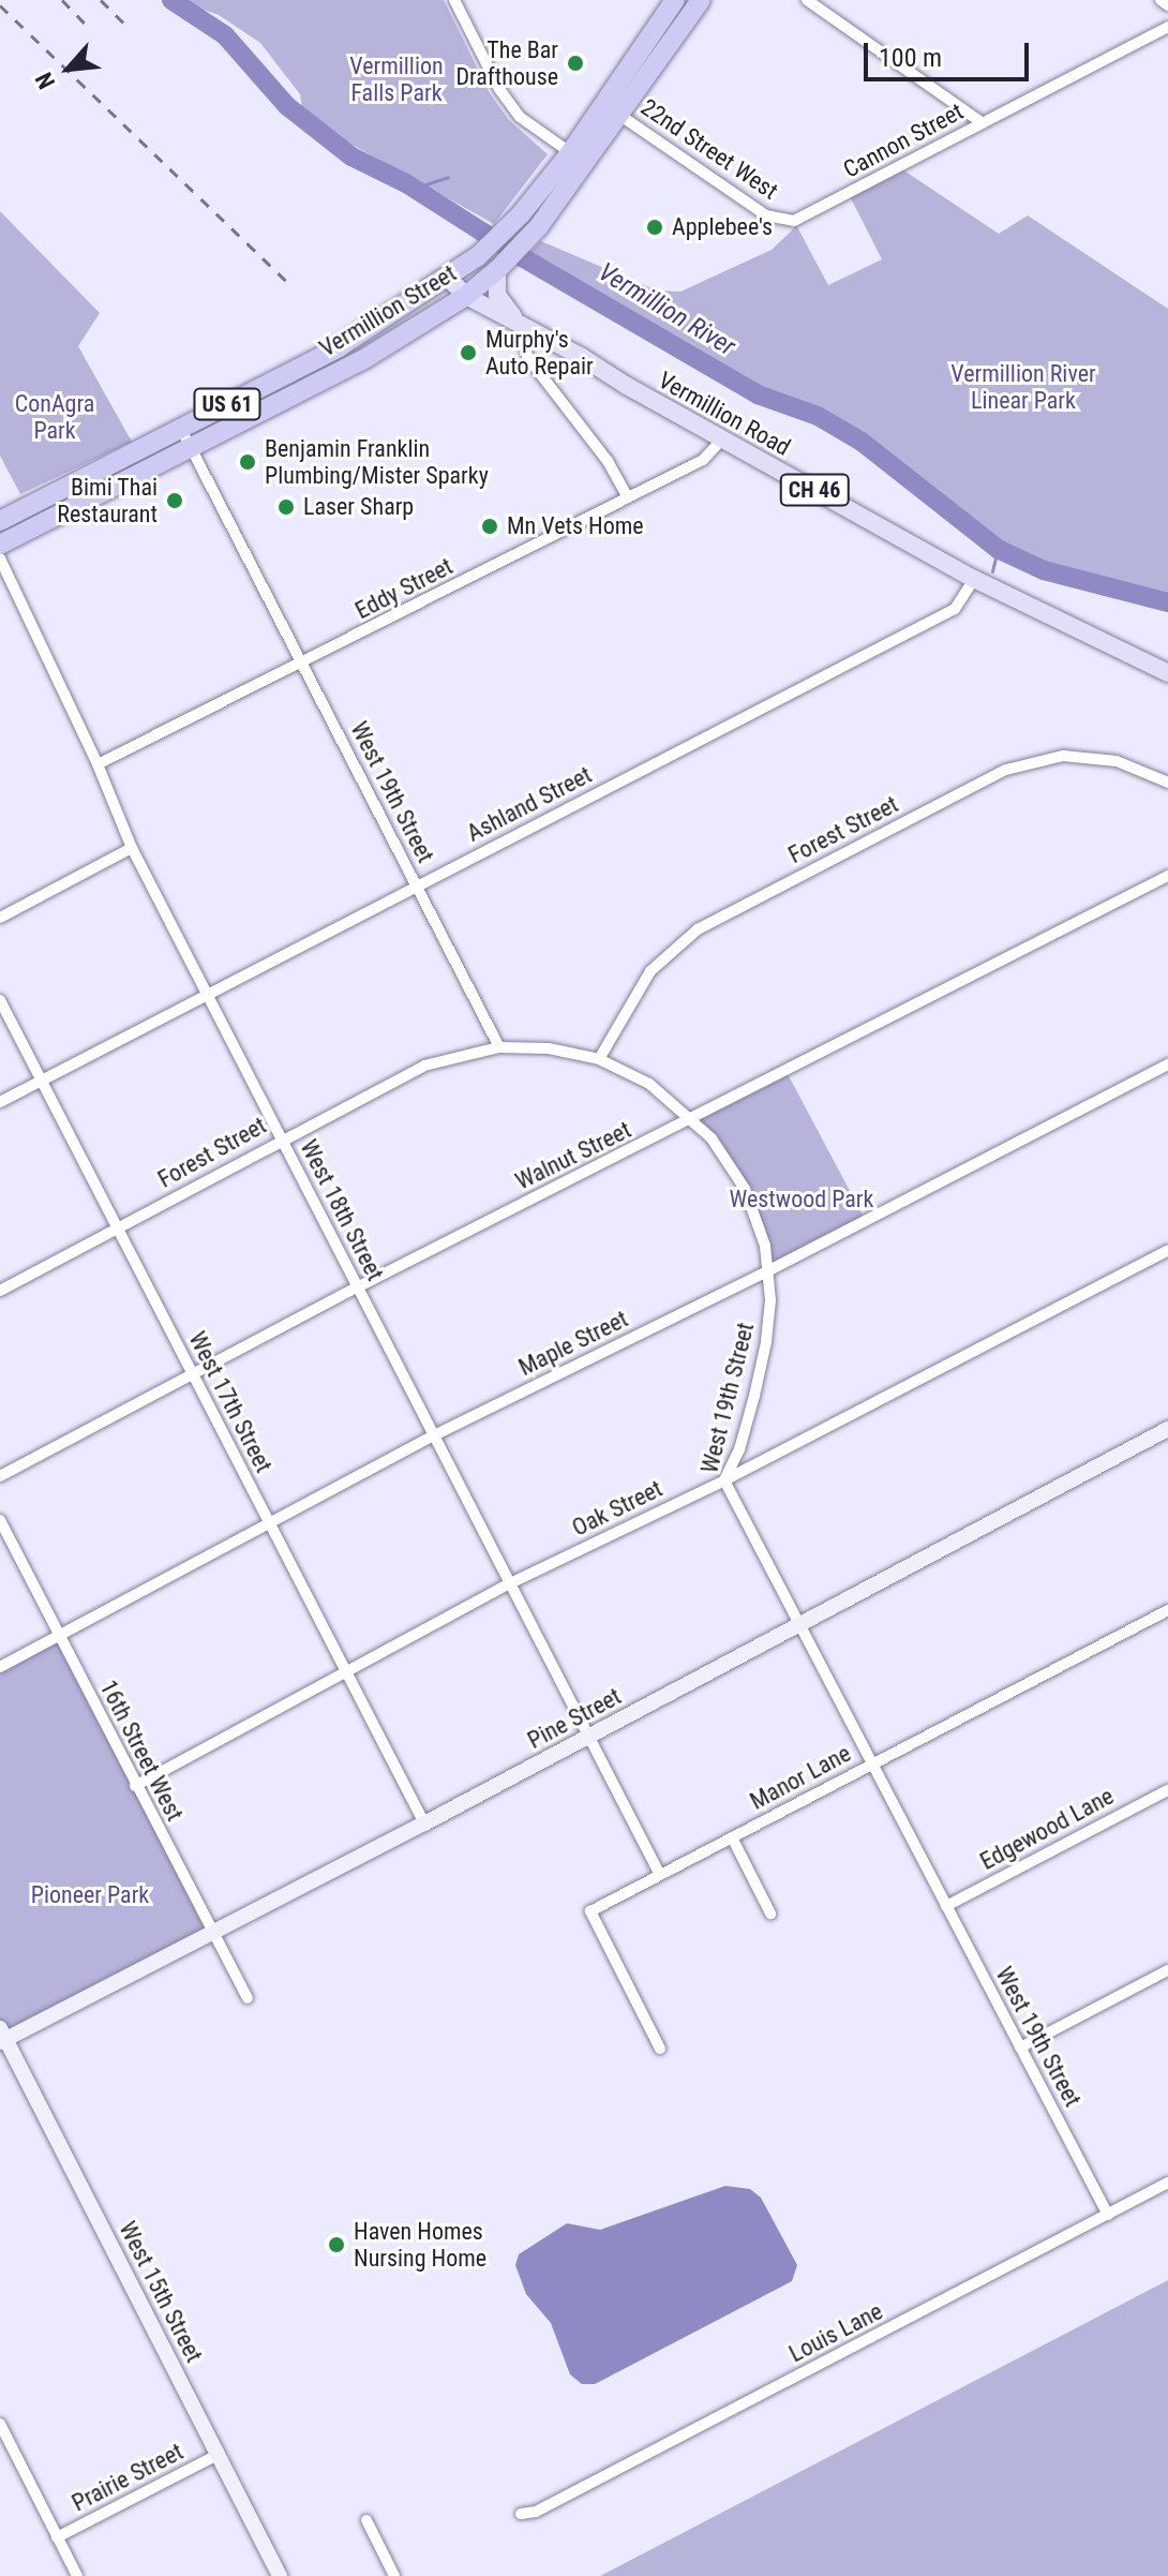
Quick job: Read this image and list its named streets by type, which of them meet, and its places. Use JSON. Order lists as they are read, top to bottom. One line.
{"streets":{"highway":["Vermillion Street","US 61"],"main road":["Vermillion Road","CH 46"],"street":["Cannon Street","22nd Street West","Eddy Street","West 19th Street","Ashland Street","Forest Street","Walnut Street","West 18th Street","Maple Street","West 17th Street","Oak Street","Pine Street","16th Street West","Manor Lane","Edgewood Lane","West 15th Street","Louis Lane","Prairie Street"]},"crossings":[["Cannon Street","22nd Street West"],["22nd Street West","Vermillion Street"],["Vermillion Street","Vermillion Road"],["Vermillion Street","West 19th Street"],["Vermillion Road","Eddy Street"],["Vermillion Road","Ashland Street"],["Eddy Street","West 19th Street"],["Eddy Street","West 18th Street"],["West 19th Street","Ashland Street"],["West 19th Street","Forest Street"],["West 19th Street","Walnut Street"],["West 19th Street","Maple Street"],["West 19th Street","Oak Street"],["West 19th Street","Pine Street"],["West 19th Street","Manor Lane"],["West 19th Street","Edgewood Lane"],["West 19th Street","Louis Lane"],["Ashland Street","West 18th Street"],["Ashland Street","West 17th Street"],["Forest Street","West 18th Street"],["Forest Street","West 17th Street"],["Walnut Street","West 18th Street"],["Walnut Street","West 17th Street"],["West 18th Street","Maple Street"],["West 18th Street","Oak Street"],["West 18th Street","Pine Street"],["West 18th Street","Manor Lane"],["Maple Street","West 17th Street"],["Maple Street","16th Street West"],["West 17th Street","Oak Street"],["West 17th Street","Pine Street"],["Oak Street","16th Street West"],["Pine Street","16th Street West"],["Pine Street","West 15th Street"],["West 15th Street","Prairie Street"]],"water":["Vermillion River"],"parks":["Vermillion Falls Park","Vermillion River Linear Park","ConAgra Park","Westwood Park","Pioneer Park"],"places":["The Bar Drafthouse","Applebee's","Murphy's Auto Repair","Benjamin Franklin Plumbing/Mister Sparky","Bimi Thai Restaurant","Laser Sharp","Mn Vets Home","Haven Homes Nursing Home"],"scale_bar":"100 m","north":"bottom left"}
